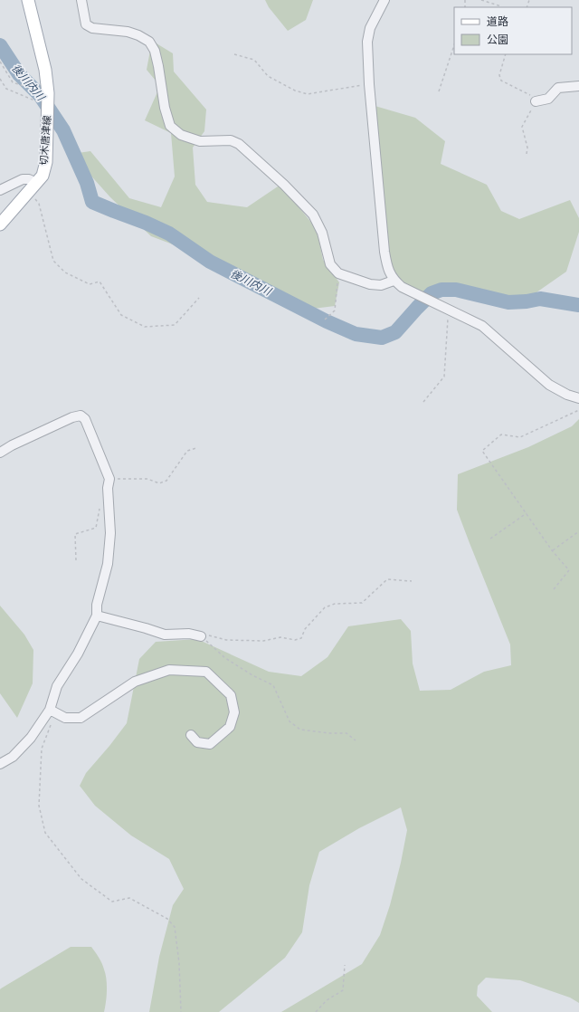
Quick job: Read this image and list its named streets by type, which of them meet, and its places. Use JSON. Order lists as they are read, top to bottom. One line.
{"streets":{"main road":["切木唐津線"]},"water":["後川内川"],"legend":["道路","公園"]}
